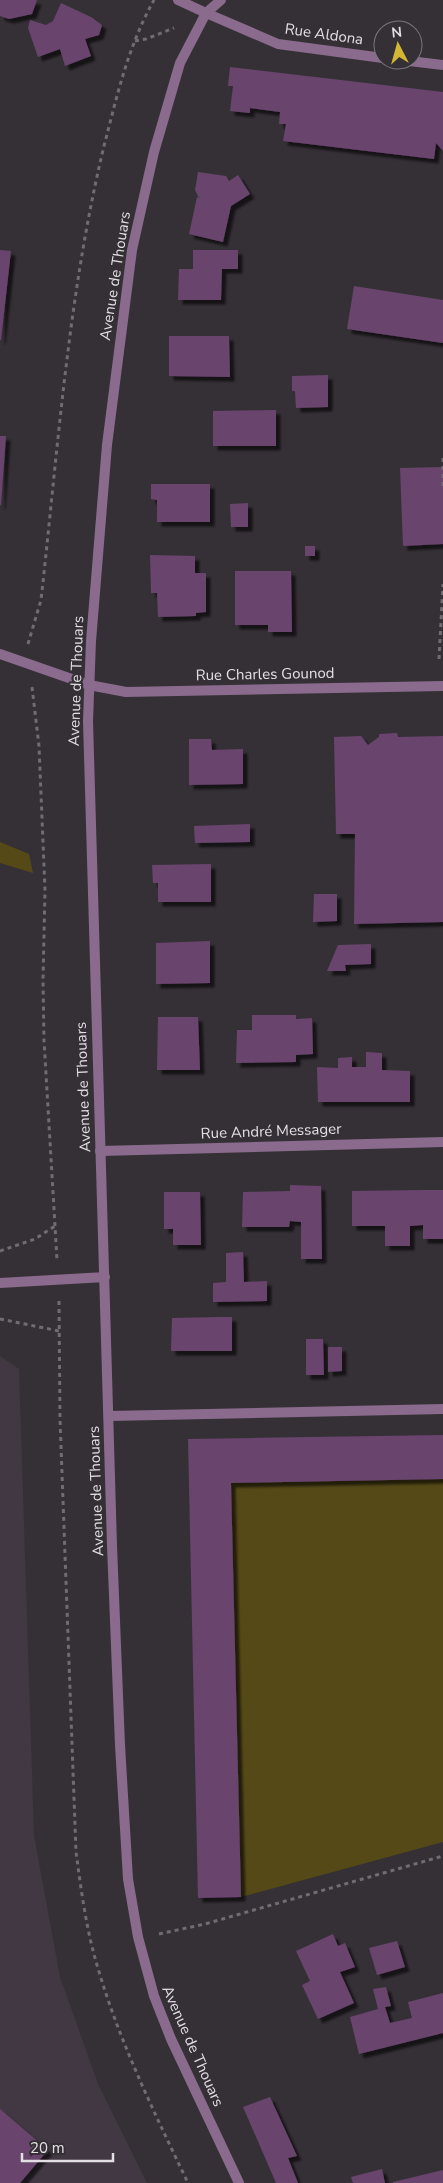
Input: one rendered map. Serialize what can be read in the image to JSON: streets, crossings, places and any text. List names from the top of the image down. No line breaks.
{"streets":{"street":["Rue Aldona","Avenue de Thouars","Rue Charles Gounod","Rue André Messager"]},"crossings":[["Rue Aldona","Avenue de Thouars"],["Avenue de Thouars","Rue Charles Gounod"],["Avenue de Thouars","Rue André Messager"]],"scale_bar":"20 m","north":"top"}
